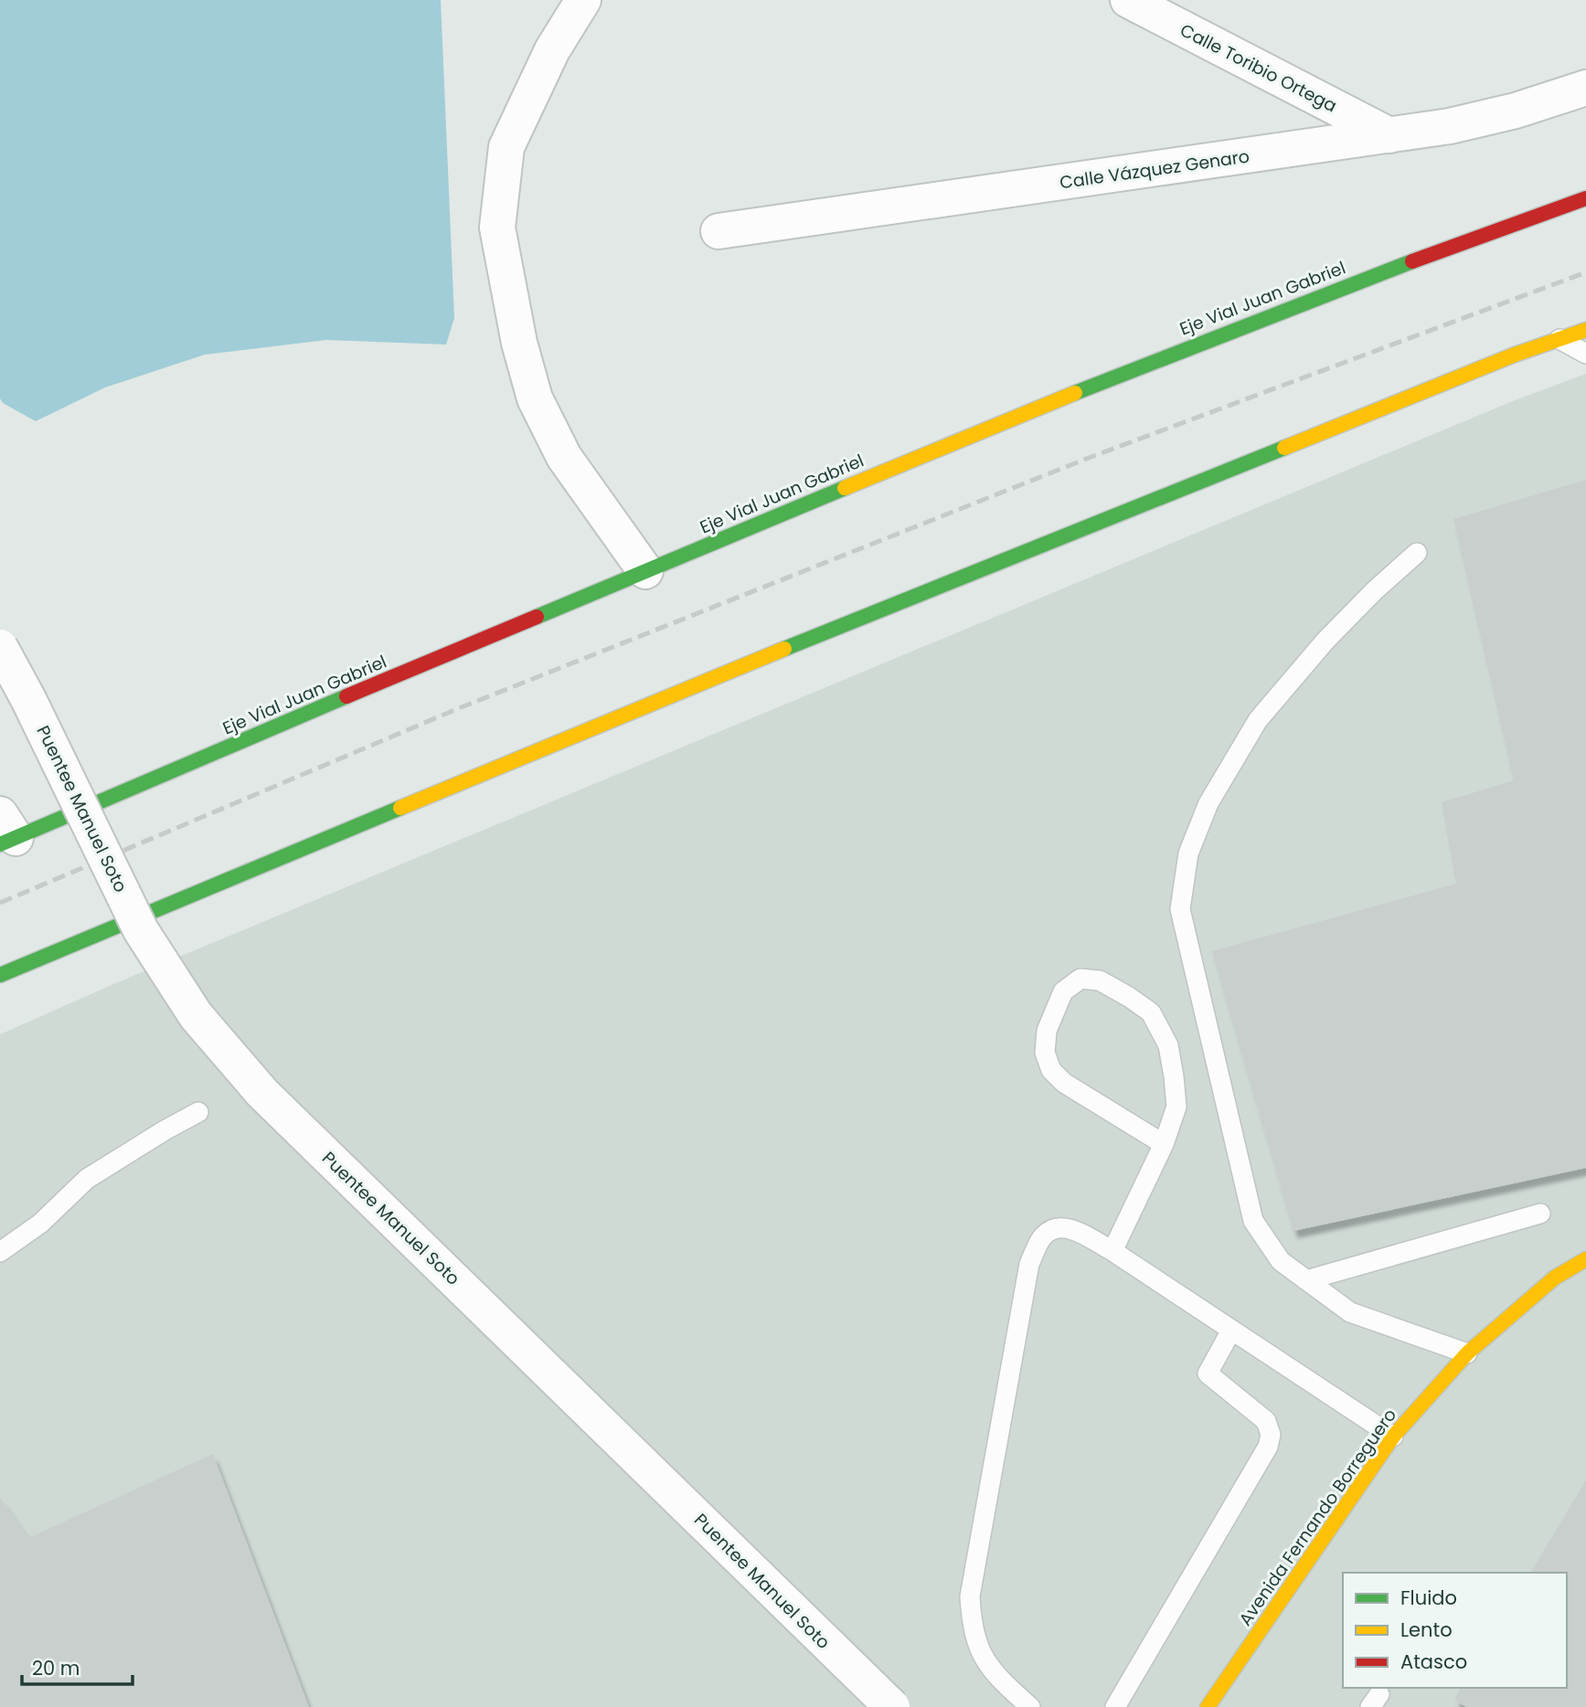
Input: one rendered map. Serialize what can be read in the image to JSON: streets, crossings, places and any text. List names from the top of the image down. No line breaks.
{"streets":{"main road":["Eje Vial Juan Gabriel","Avenida Fernando Borreguero"],"street":["Calle Toribio Ortega","Calle Vázquez Genaro","Puentee Manuel Soto"]},"crossings":[["Calle Toribio Ortega","Calle Vázquez Genaro"]],"legend":["Fluido","Lento","Atasco"],"scale_bar":"20 m"}
